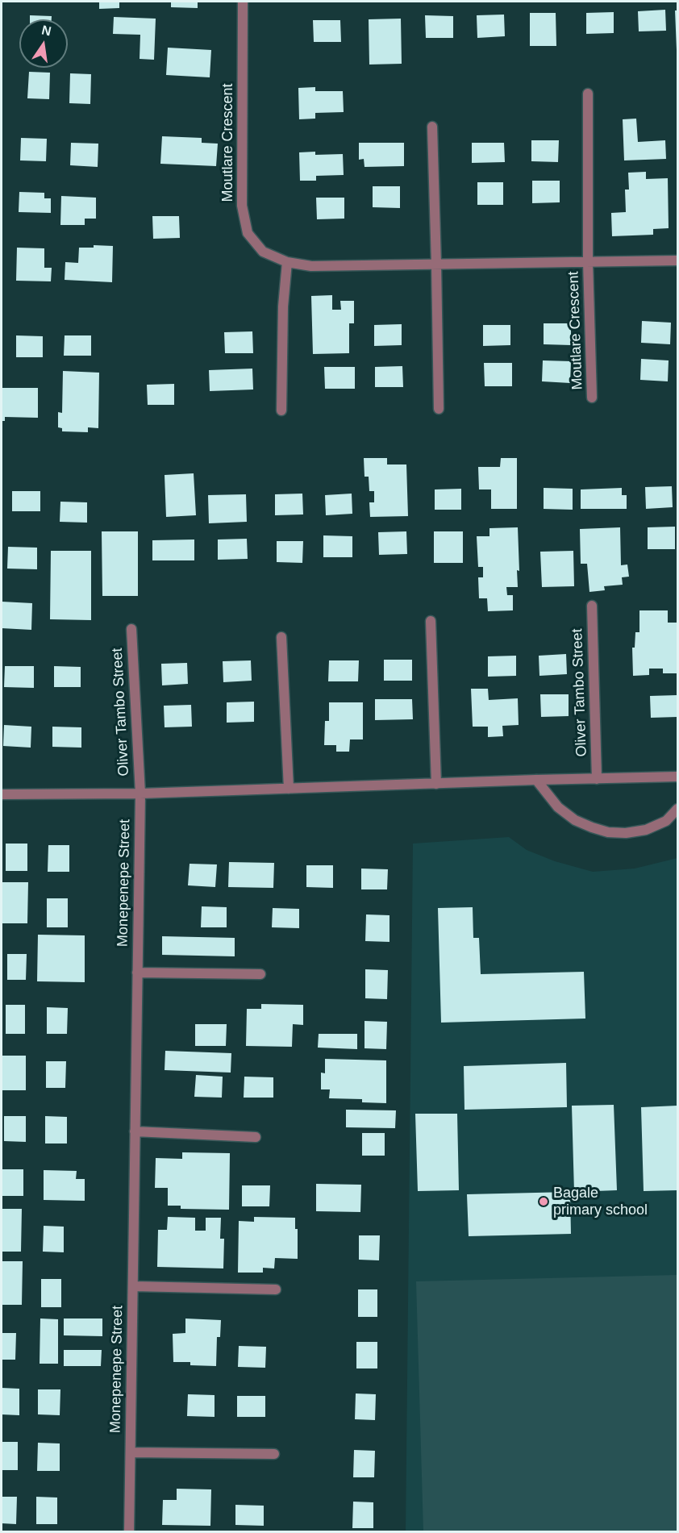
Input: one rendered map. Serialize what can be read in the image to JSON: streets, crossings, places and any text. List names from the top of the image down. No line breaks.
{"streets":{"street":["Moutlare Crescent","Oliver Tambo Street","Monepenepe Street"]},"crossings":[["Oliver Tambo Street","Monepenepe Street"]],"places":["Bagale primary school"],"north":"top"}
